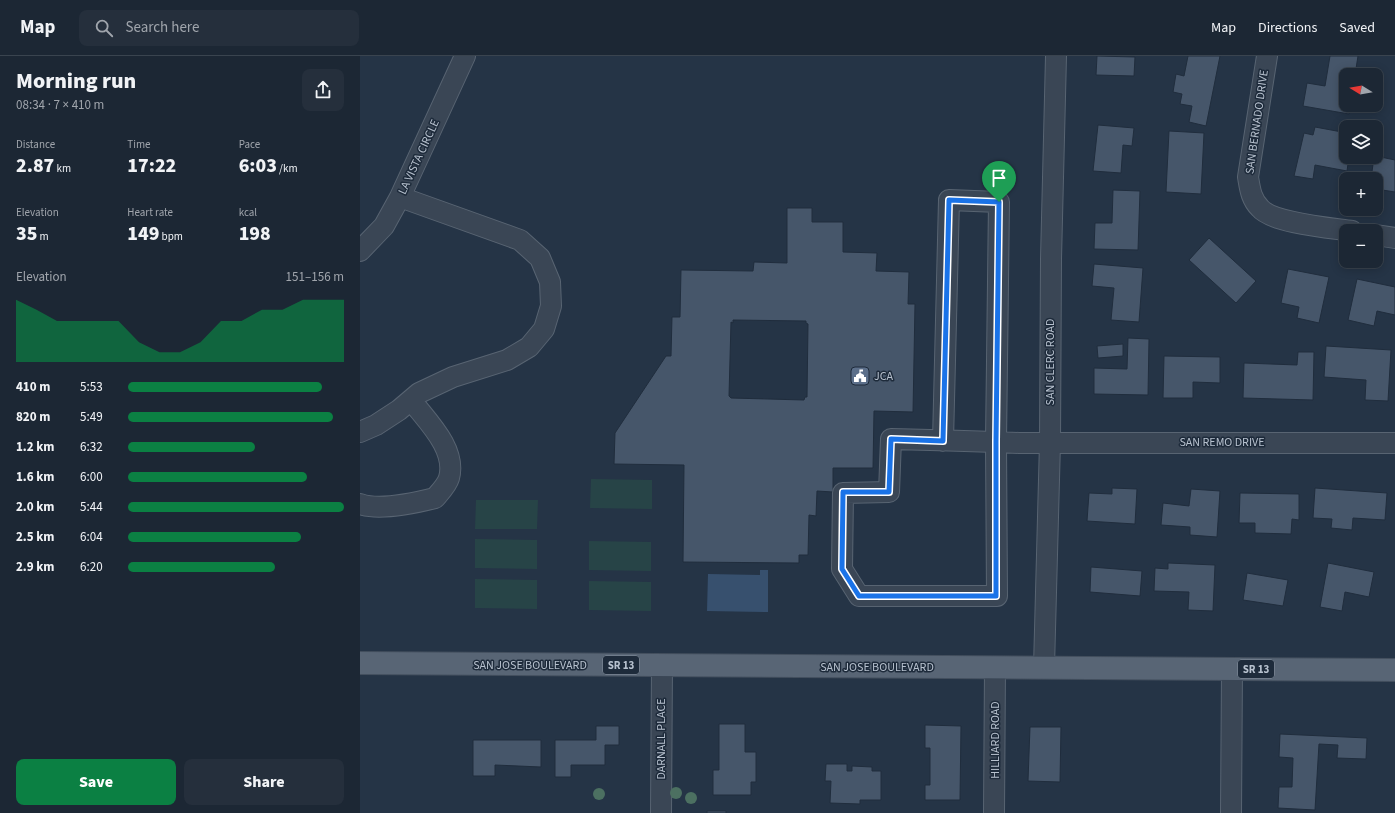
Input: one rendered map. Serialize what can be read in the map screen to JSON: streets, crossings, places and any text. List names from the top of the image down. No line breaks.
{"streets":{"main road":["SAN JOSE BOULEVARD","SR 13"],"street":["SAN BERNADO DRIVE","LA VISTA CIRCLE","SAN CLERC ROAD","SAN REMO DRIVE","DARNALL PLACE","HILLIARD ROAD"]},"crossings":[["SAN CLERC ROAD","SAN REMO DRIVE"],["SAN CLERC ROAD","SAN JOSE BOULEVARD"],["SAN JOSE BOULEVARD","DARNALL PLACE"],["SAN JOSE BOULEVARD","HILLIARD ROAD"]],"places":{"public building":["JCA"]},"north":"left","page":{"header":"Map","search":"Search here","nav":["Map","Directions","Saved"],"heading":["Morning run","08:34 · 7 × 410 m"],"map_buttons":["+","−"],"stats":[["Distance","2.87 km"],["Time","17:22"],["Pace","6:03 /km"],["Elevation","35 m"],["Heart rate","149 bpm"],["kcal","198"]],"chart":["Elevation","151–156 m"],"list":[{"name":"410 m","note":"5:53"},{"name":"820 m","note":"5:49"},{"name":"1.2 km","note":"6:32"},{"name":"1.6 km","note":"6:00"},{"name":"2.0 km","note":"5:44"},{"name":"2.5 km","note":"6:04"},{"name":"2.9 km","note":"6:20"}],"buttons":["Save","Share"]}}
